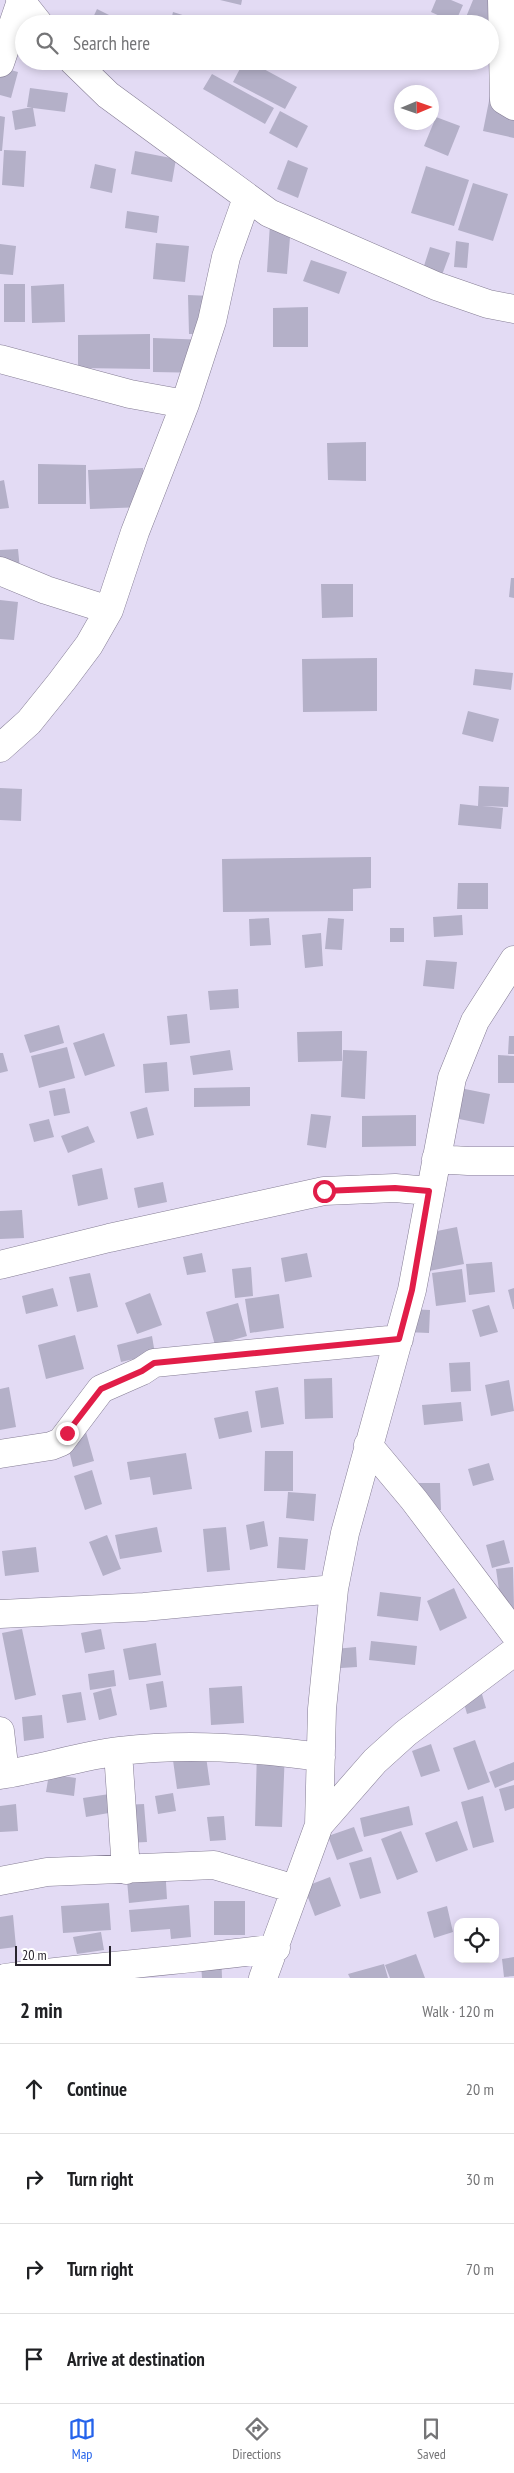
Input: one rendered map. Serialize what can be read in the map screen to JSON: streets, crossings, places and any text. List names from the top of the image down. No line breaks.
{"scale_bar":"20 m","north":"right","page":{"search":"Search here","scale":"20 m","heading":["2 min","Walk · 120 m"],"list":[["Continue","20 m"],["Turn right","30 m"],["Turn right","70 m"],"Arrive at destination"],"nav":["Map","Directions","Saved"]}}
